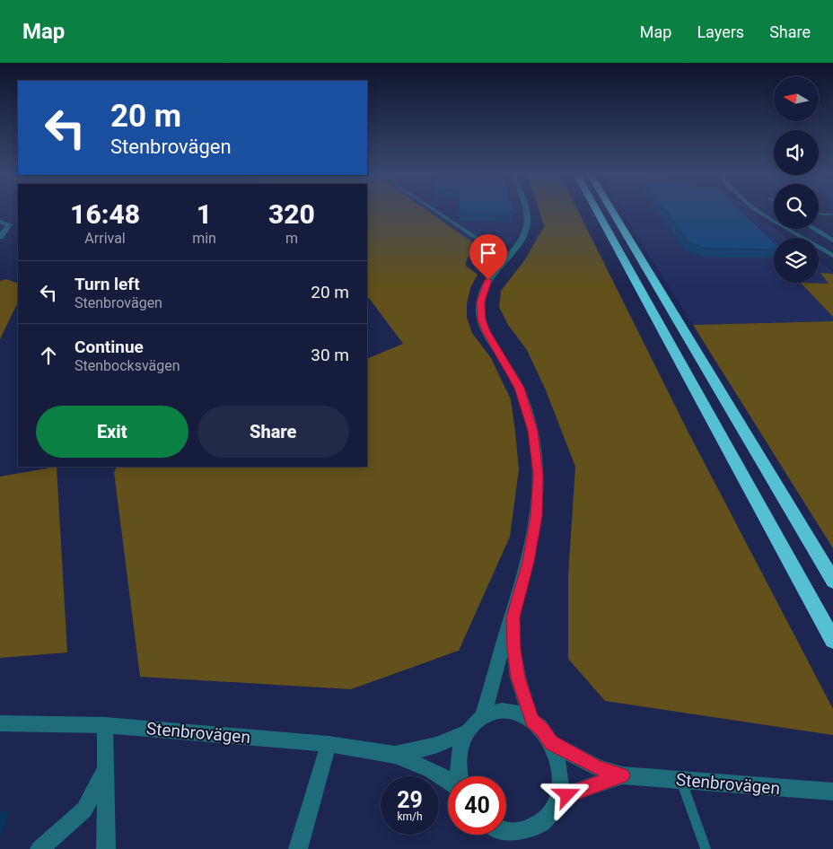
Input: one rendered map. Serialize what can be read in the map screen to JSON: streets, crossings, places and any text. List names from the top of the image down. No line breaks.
{"streets":{"street":["Stenbrovägen"]},"north":"left","page":{"header":"Map","nav":["Map","Layers","Share"],"turn":["20 m","Stenbrovägen"],"eta":["16:48","Arrival","1","min","320","m"],"list":[{"name":"Turn left","note":"Stenbrovägen","value":"20 m"},{"name":"Continue","note":"Stenbocksvägen","value":"30 m"}],"buttons":["Exit","Share"],"speed":"29 km/h","limit":"40"}}
